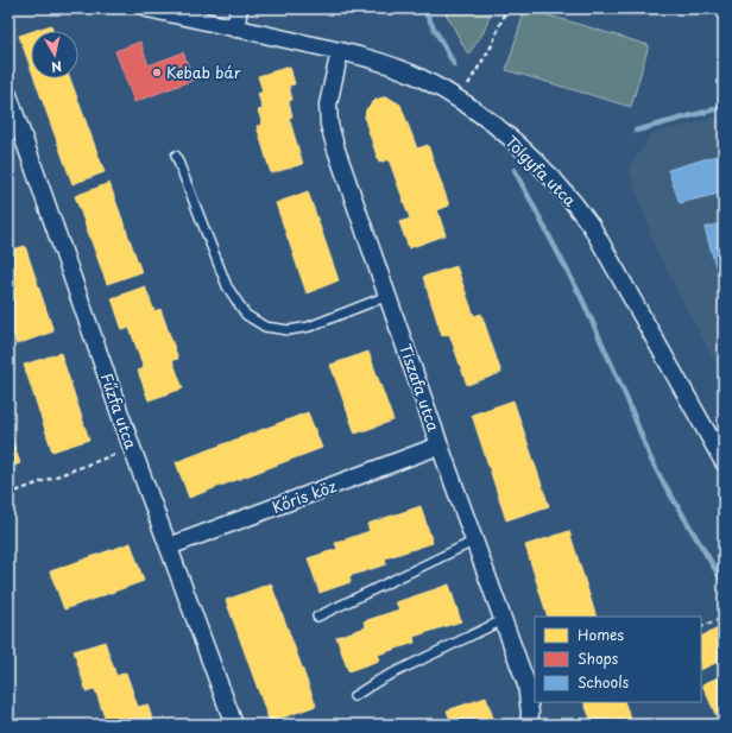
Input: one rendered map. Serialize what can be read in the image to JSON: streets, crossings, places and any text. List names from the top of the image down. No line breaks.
{"streets":{"street":["Tölgyfa utca","Tiszafa utca","Fűzfa utca","Kőris köz"]},"crossings":[["Tölgyfa utca","Tiszafa utca"],["Tiszafa utca","Kőris köz"],["Fűzfa utca","Kőris köz"]],"places":["Kebab bár"],"legend":["Homes","Shops","Schools"],"north":"bottom"}
